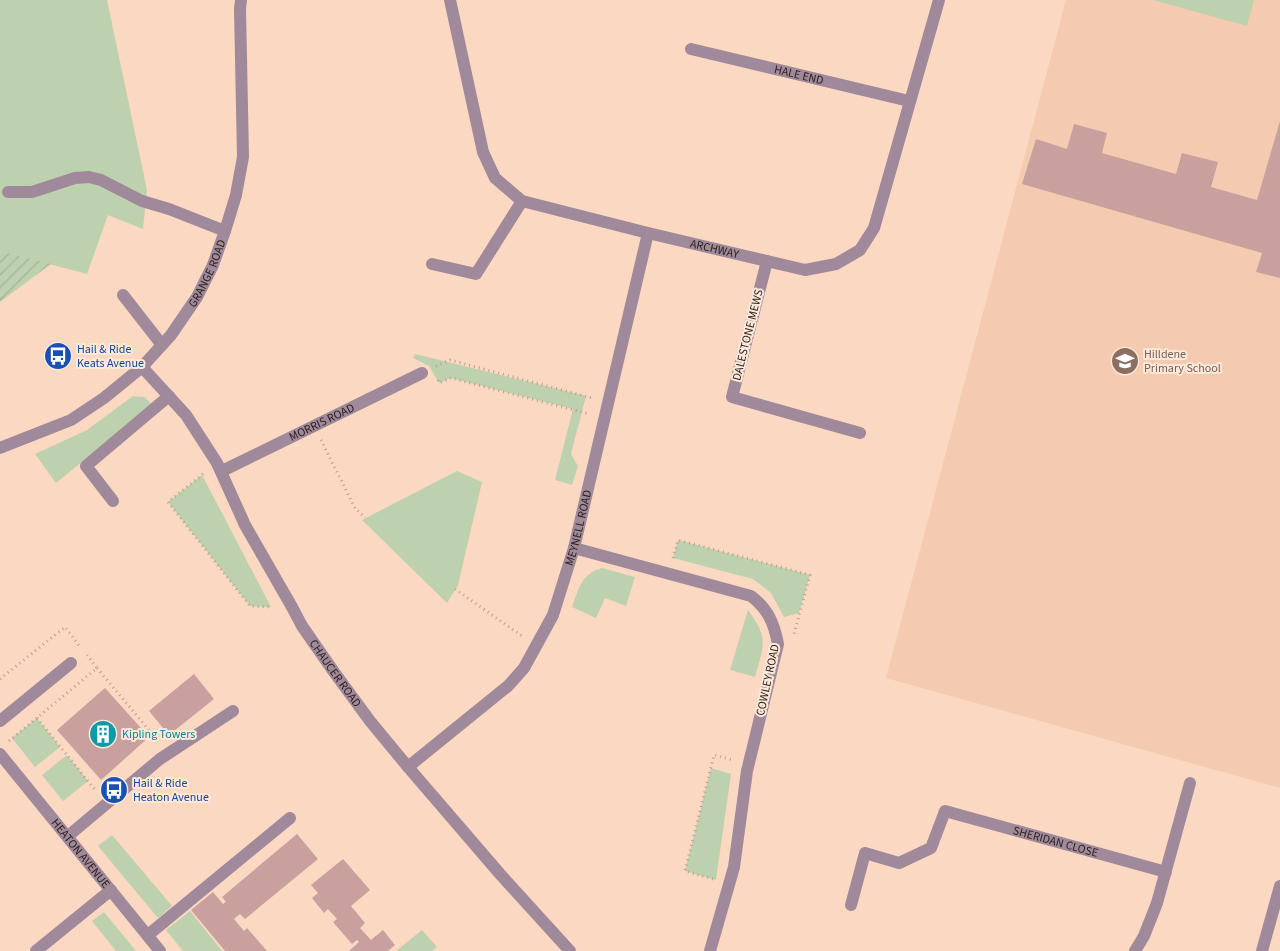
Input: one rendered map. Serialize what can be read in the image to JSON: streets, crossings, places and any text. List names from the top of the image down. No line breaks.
{"streets":{"street":["HALE END","ARCHWAY","GRANGE ROAD","DALESTONE MEWS","MORRIS ROAD","MEYNELL ROAD","CHAUCER ROAD","COWLEY ROAD","SHERIDAN CLOSE","HEATON AVENUE"]},"crossings":[["HALE END","ARCHWAY"],["ARCHWAY","DALESTONE MEWS"],["ARCHWAY","MEYNELL ROAD"],["GRANGE ROAD","CHAUCER ROAD"],["MORRIS ROAD","CHAUCER ROAD"],["MEYNELL ROAD","CHAUCER ROAD"],["MEYNELL ROAD","COWLEY ROAD"]],"places":{"bus stop":["Hail & Ride Keats Avenue","Hail & Ride Heaton Avenue"],"school or university":["Hilldene Primary School"],"building":["Kipling Towers"]}}
